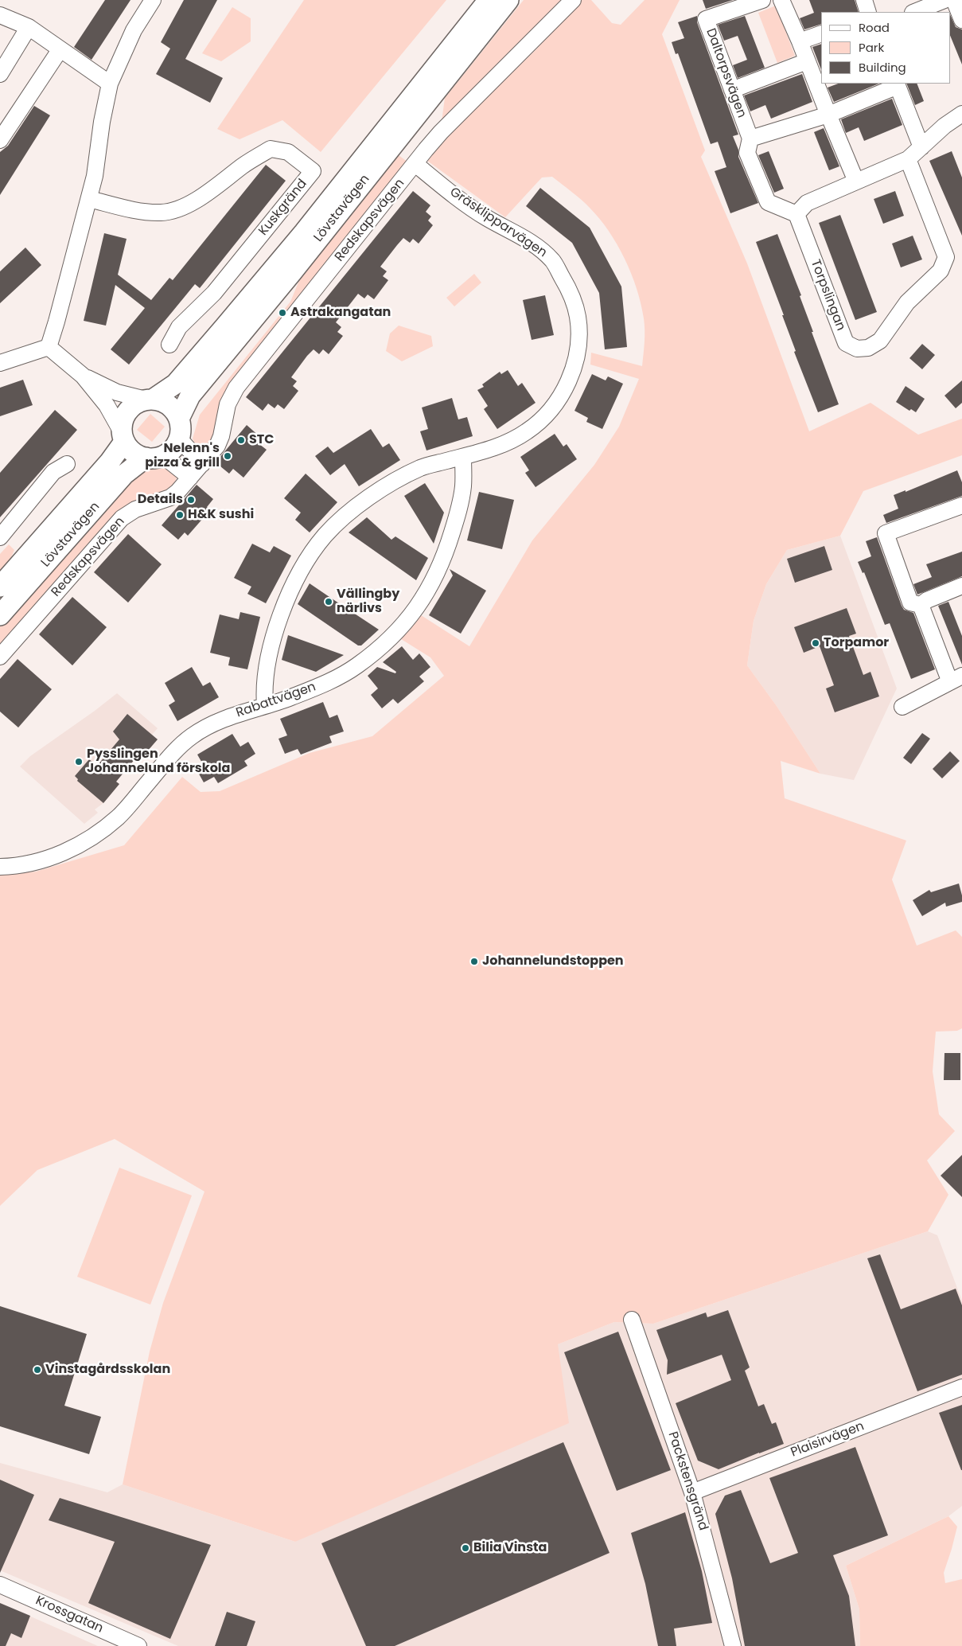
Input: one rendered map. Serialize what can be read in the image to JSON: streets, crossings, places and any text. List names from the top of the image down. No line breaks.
{"streets":{"street":["Daltorpsvägen","Kuskgränd","Lövstavägen","Redskapsvägen","Gräsklipparvägen","Torpslingan","Rabattvägen","Plaisirvägen","Packstensgränd","Krossgatan"]},"crossings":[["Daltorpsvägen","Torpslingan"],["Redskapsvägen","Gräsklipparvägen"],["Gräsklipparvägen","Rabattvägen"],["Plaisirvägen","Packstensgränd"]],"places":["Astrakangatan","STC","Nelenn's pizza & grill","Details","H&K sushi","Vällingby närlivs","Torpamor","Pysslingen Johannelund förskola","Johannelundstoppen","Vinstagårdsskolan","Bilia Vinsta"],"legend":["Road","Park","Building"]}
